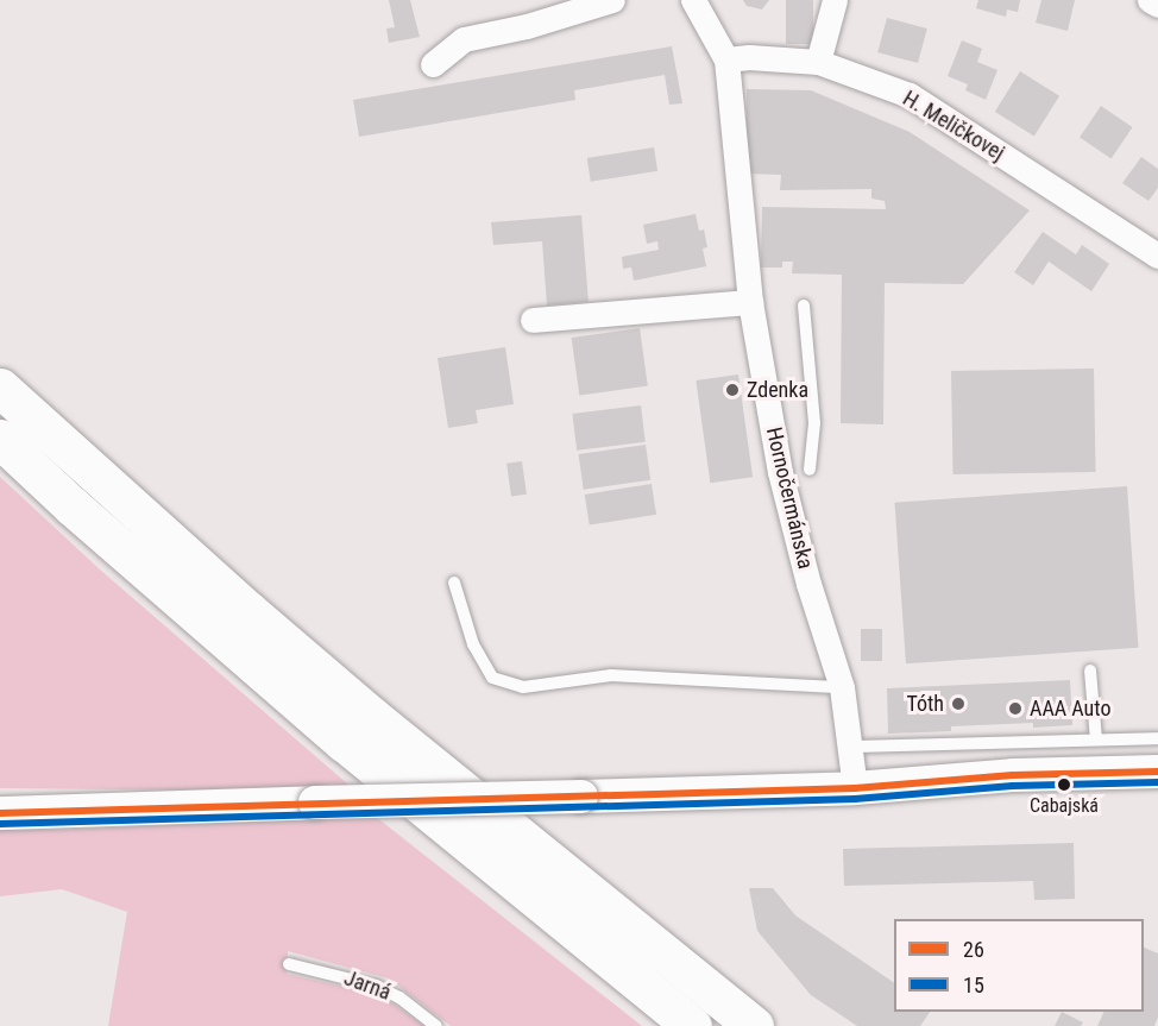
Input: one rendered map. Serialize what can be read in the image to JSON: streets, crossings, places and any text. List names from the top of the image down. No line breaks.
{"streets":{"street":["H. Meličkovej","Hornočermánska"],"lane":["Jarná"]},"crossings":[["H. Meličkovej","Hornočermánska"]],"places":["Zdenka","Tóth","AAA Auto","Cabajská"],"lines":["transit line 26","transit line 15"],"legend":["26","15"]}
